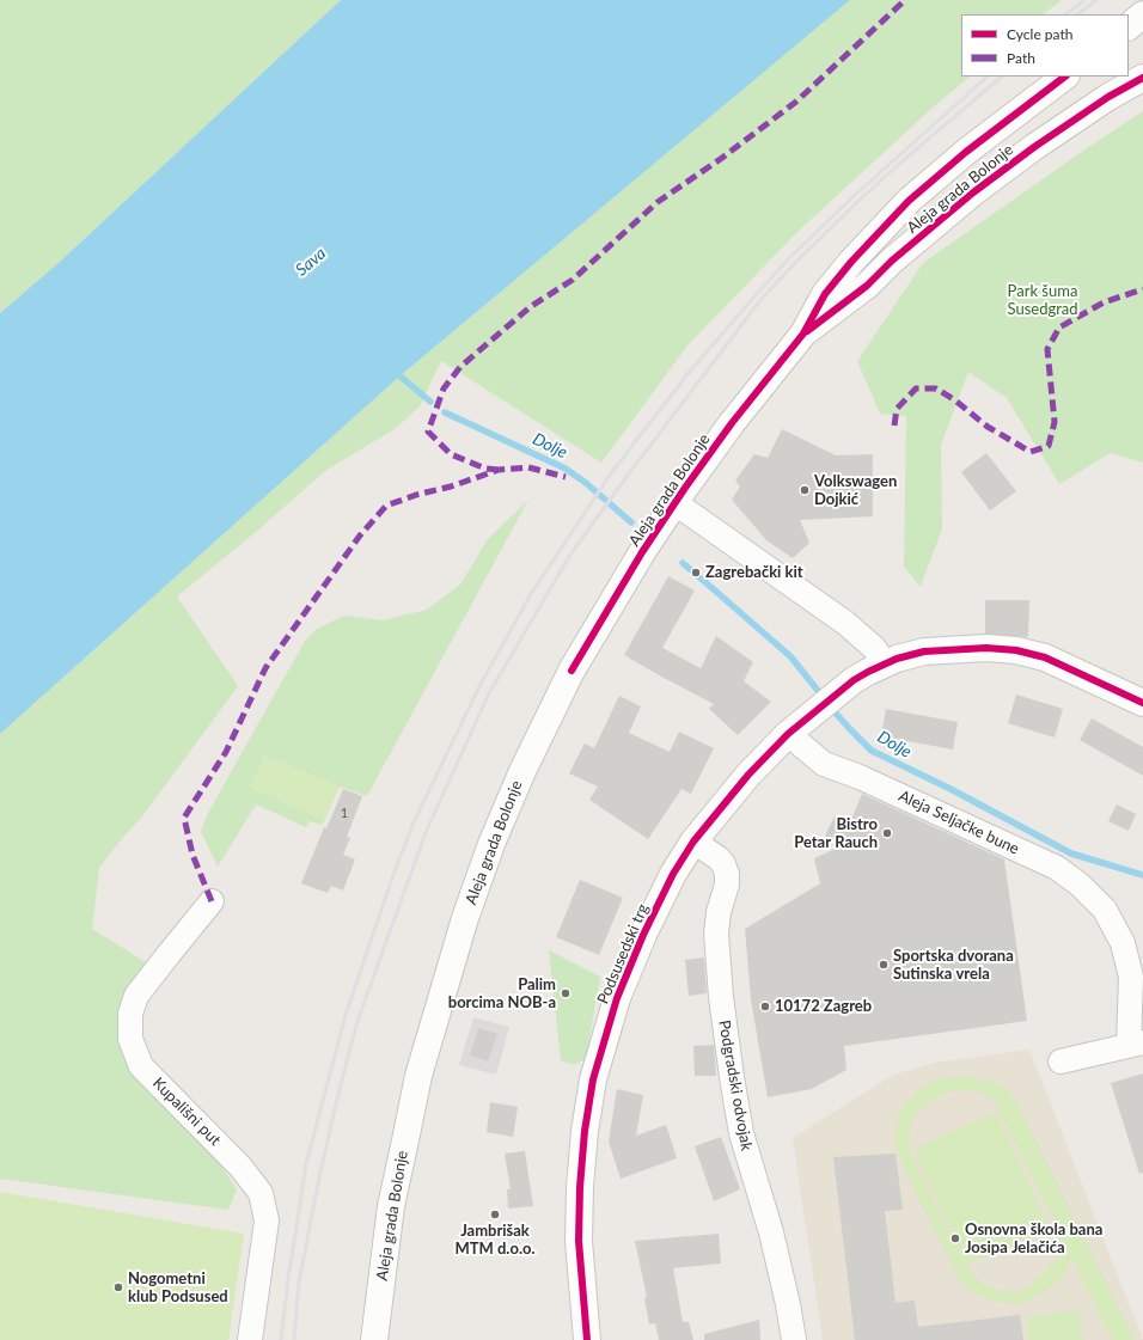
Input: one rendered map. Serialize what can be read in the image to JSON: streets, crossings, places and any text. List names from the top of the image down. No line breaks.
{"streets":{"main road":["Aleja grada Bolonje","Podsusedski trg"],"street":["Aleja Seljačke bune","Podgradski odvojak","Kupališni put"]},"crossings":[["Aleja Seljačke bune","Podsusedski trg"],["Podsusedski trg","Podgradski odvojak"]],"water":["Sava","Dolje"],"parks":["Park šuma Susedgrad"],"places":["Volkswagen Dojkić","Zagrebački kit","Bistro Petar Rauch","Sportska dvorana Sutinska vrela","Palim borcima NOB-a","10172 Zagreb","Jambrišak MTM d.o.o.","Osnovna škola bana Josipa Jelačića","Nogometni klub Podsused"],"house_numbers":["1"],"legend":["Cycle path","Path"]}
